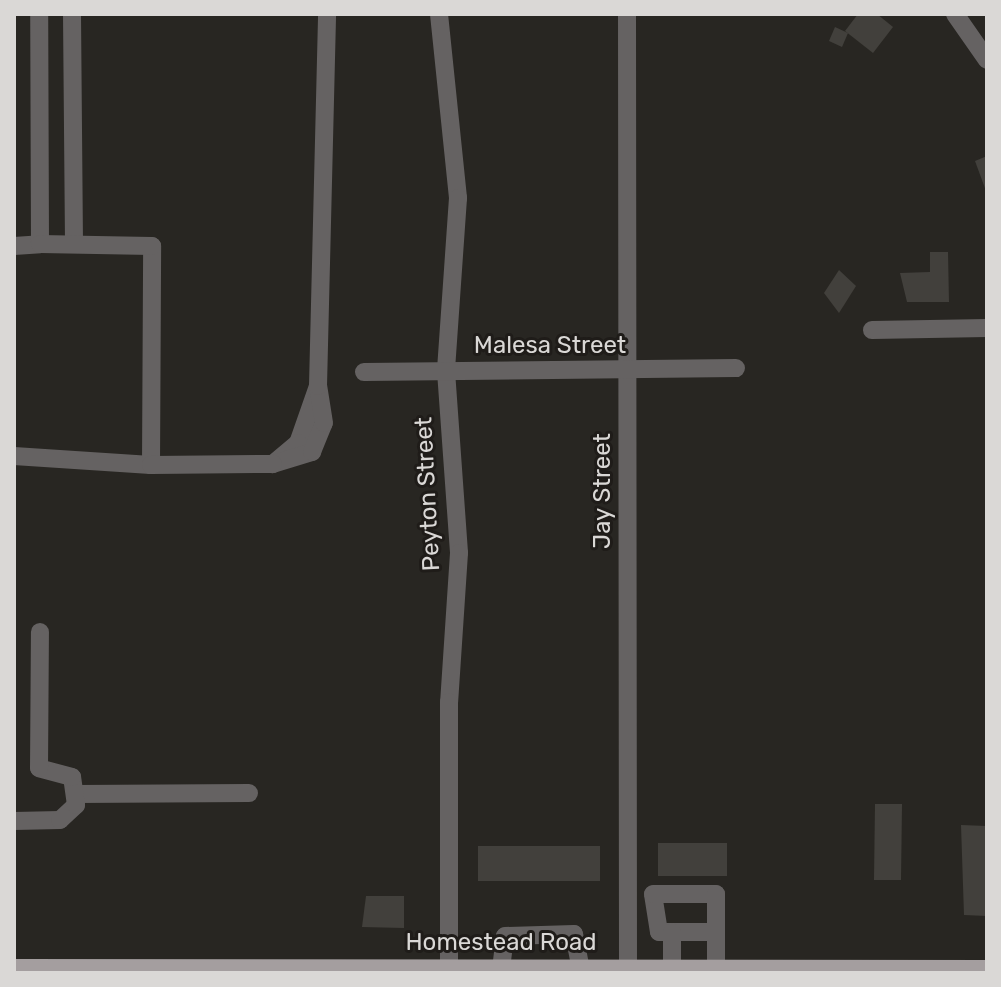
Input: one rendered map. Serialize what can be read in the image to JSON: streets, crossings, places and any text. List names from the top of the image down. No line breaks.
{"streets":{"main road":["Homestead Road"],"street":["Malesa Street","Jay Street","Peyton Street"]},"crossings":[["Malesa Street","Jay Street"],["Malesa Street","Peyton Street"],["Jay Street","Homestead Road"],["Peyton Street","Homestead Road"]]}
